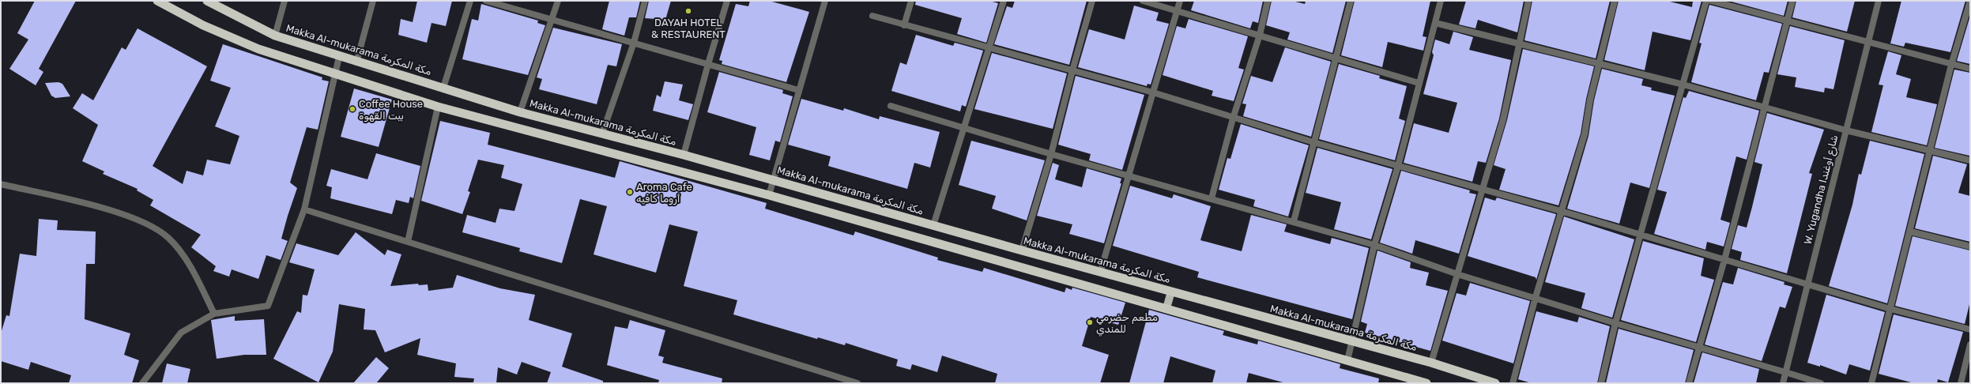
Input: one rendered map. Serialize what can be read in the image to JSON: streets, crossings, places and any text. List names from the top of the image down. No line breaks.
{"streets":{"highway":["Makka Al-mukarama مكة المكرمة"],"street":["W. Yugandha شارع أوغندا"]},"places":["DAYAH HOTEL & RESTAURENT","Coffee House بيت القهوة","Aroma Cafe أروما كافيه","مطعم حضرمي للمندي"]}
